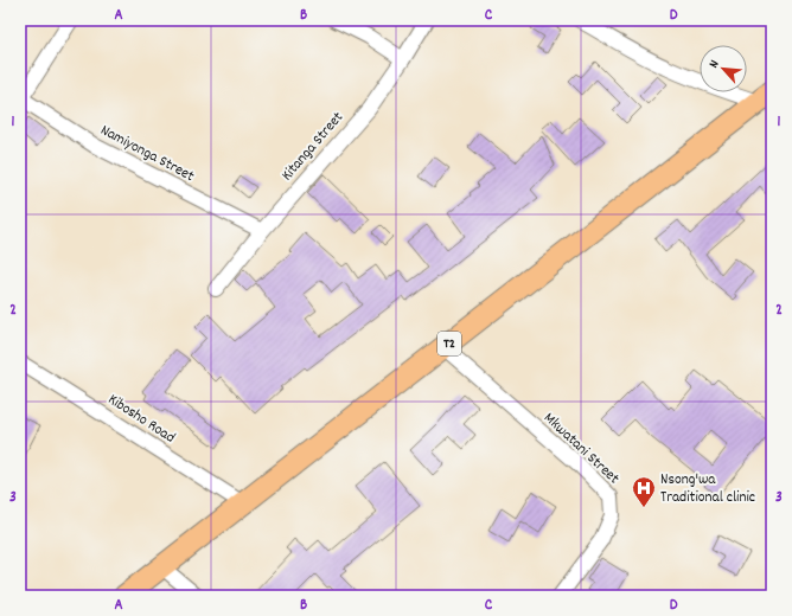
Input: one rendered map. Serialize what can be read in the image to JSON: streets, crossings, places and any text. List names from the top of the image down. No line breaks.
{"streets":{"highway":["T2"],"street":["Kitanga Street","Namiyonga Street","Kibosho Road","Mkwatani Street"]},"crossings":[["Kitanga Street","Namiyonga Street"],["T2","Kibosho Road"],["T2","Mkwatani Street"]],"places":{"hospital":["Nsong'wa Traditional clinic"]},"north":"top left","grid":{"columns":["A","B","C","D"],"rows":["1","2","3"]}}
